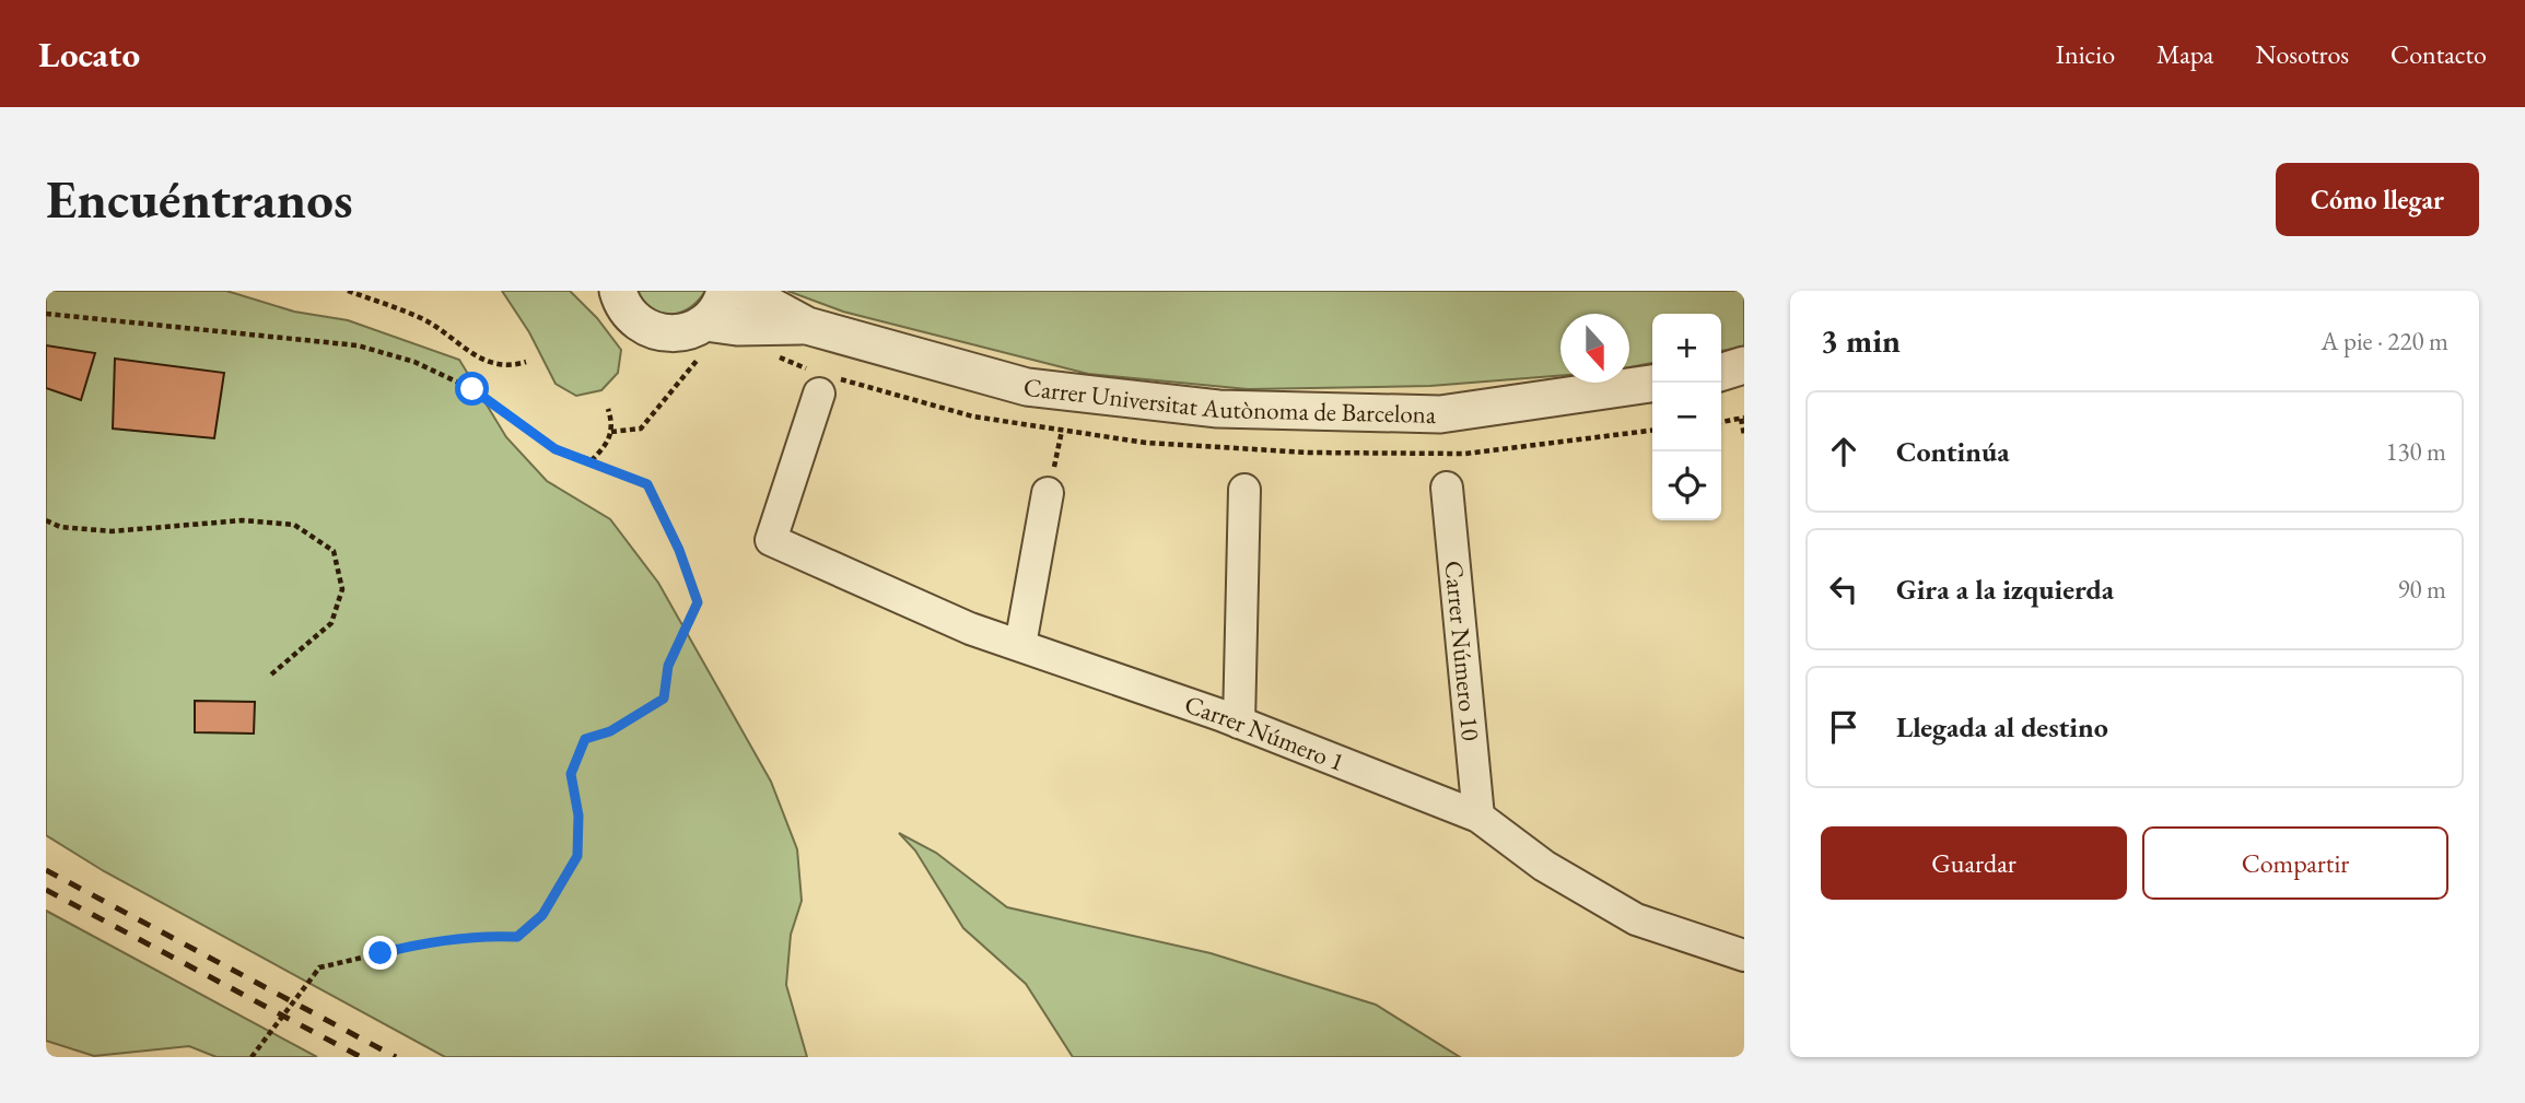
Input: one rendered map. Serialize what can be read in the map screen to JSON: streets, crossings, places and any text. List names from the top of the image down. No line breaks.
{"streets":{"street":["Carrer Universitat Autònoma de Barcelona","Carrer Número 10","Carrer Número 1"]},"crossings":[["Carrer Número 10","Carrer Número 1"]],"north":"bottom","page":{"header":"Locato","nav":["Inicio","Mapa","Nosotros","Contacto"],"buttons":["Cómo llegar",["Guardar","Compartir"]],"title":"Encuéntranos","heading":["3 min","A pie · 220 m"],"map_buttons":["+","−"],"list":[["Continúa","130 m"],["Gira a la izquierda","90 m"],"Llegada al destino"]}}
